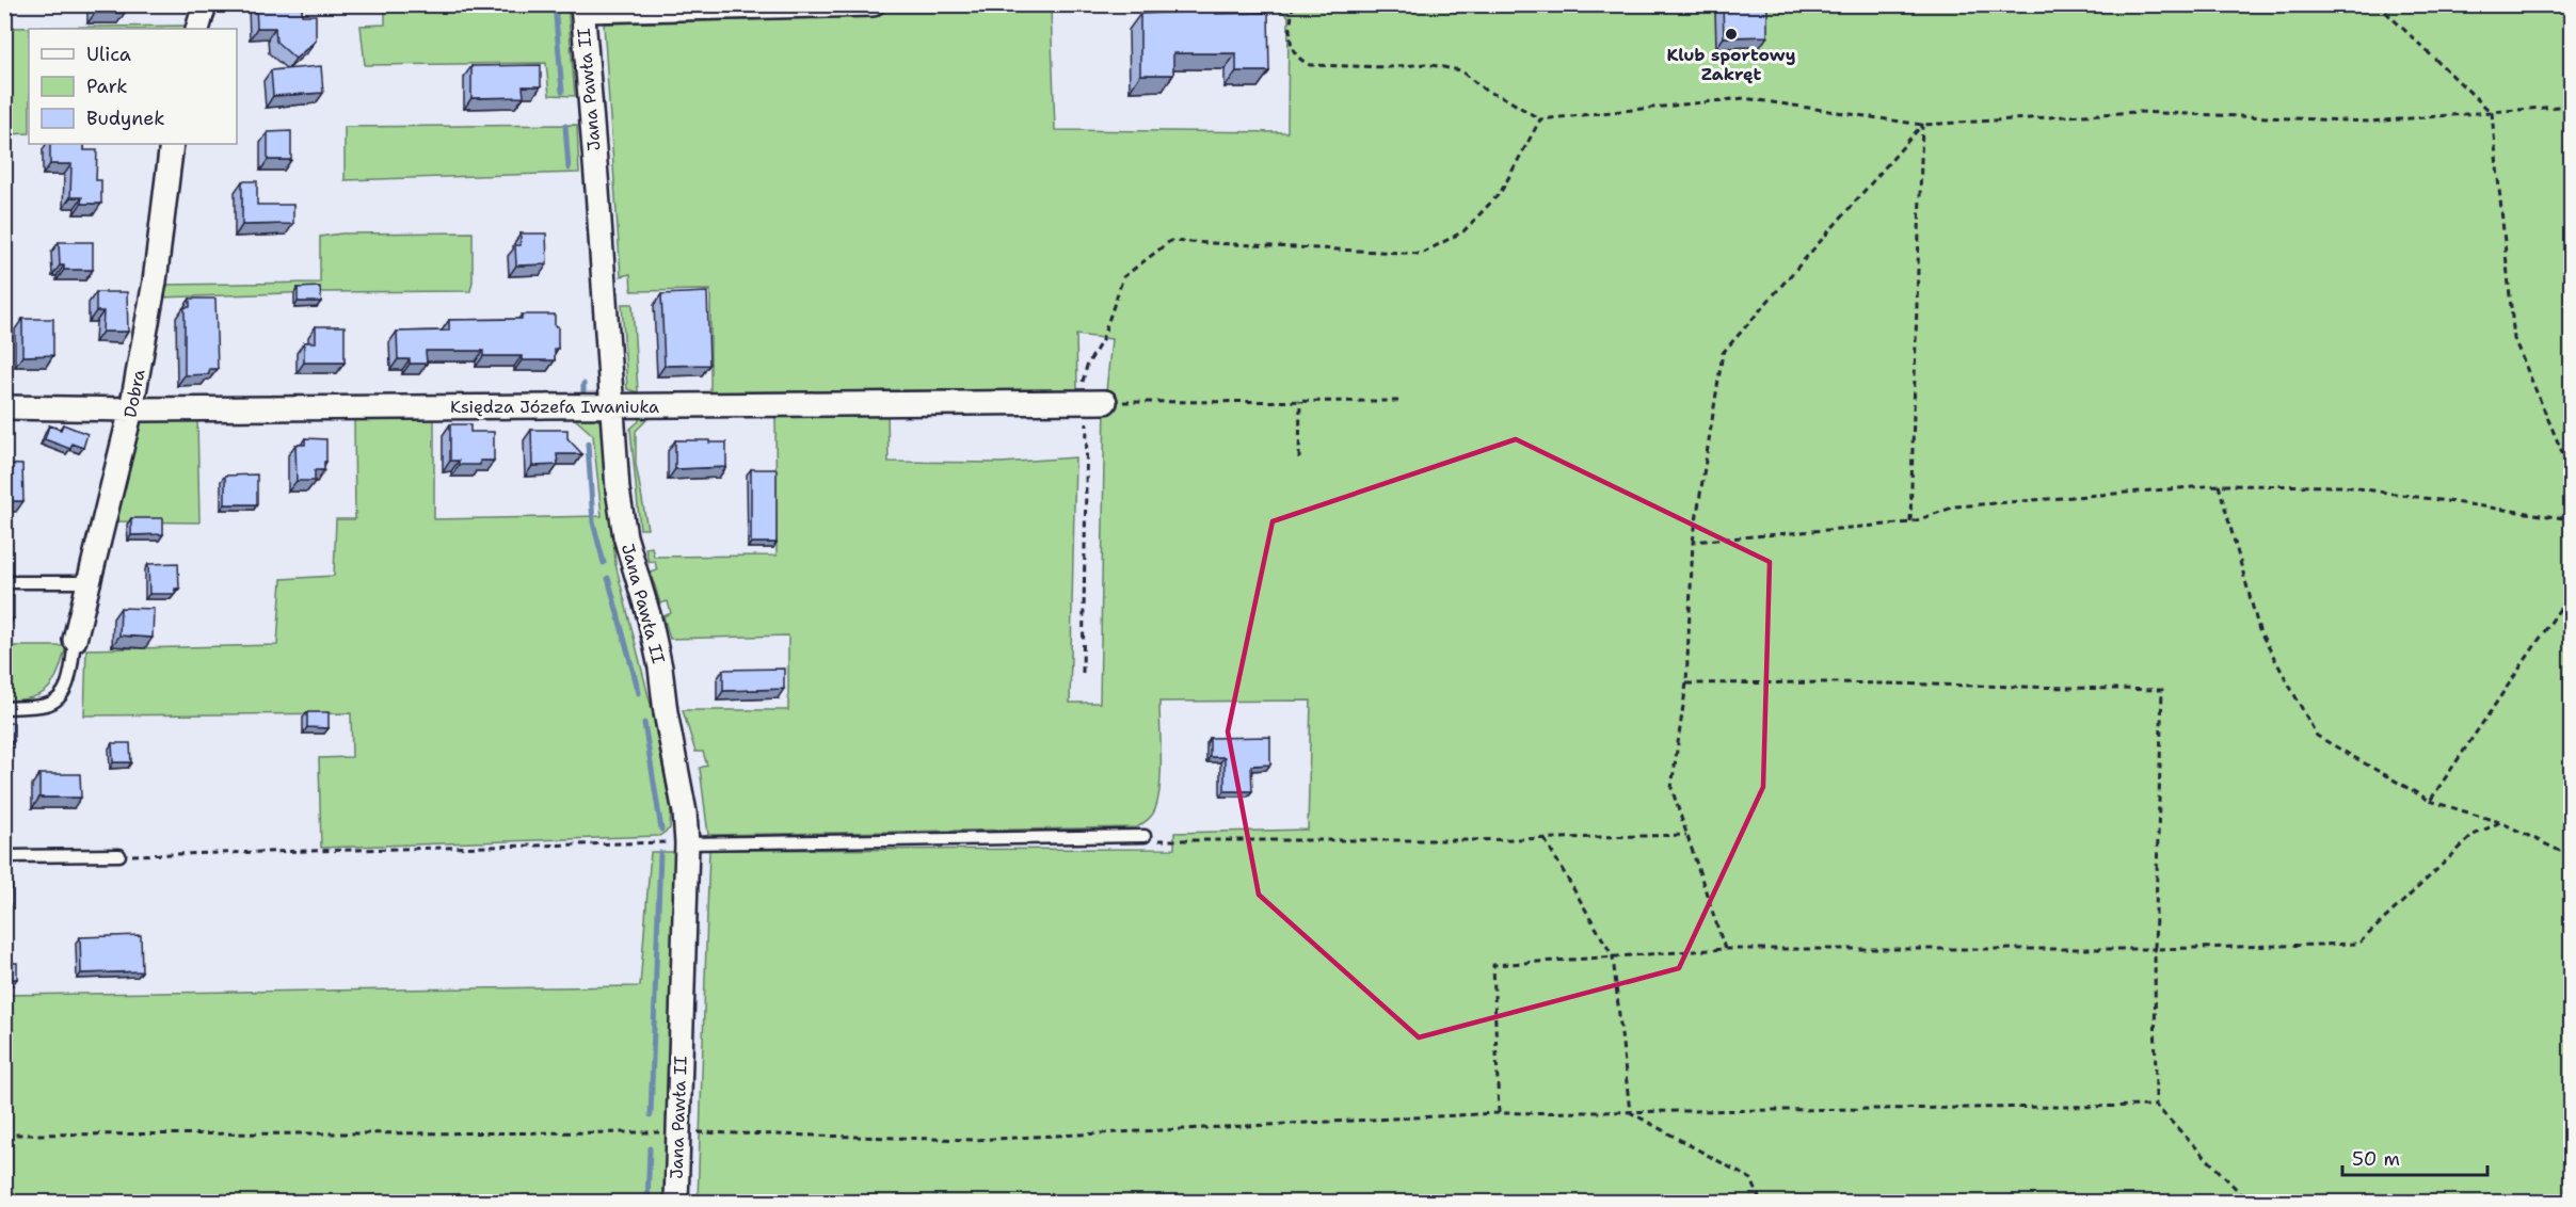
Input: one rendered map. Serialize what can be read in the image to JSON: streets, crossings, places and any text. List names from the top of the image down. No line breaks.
{"streets":{"street":["Jana Pawła II","Dobra","Księdza Józefa Iwaniuka"]},"crossings":[["Jana Pawła II","Księdza Józefa Iwaniuka"],["Dobra","Księdza Józefa Iwaniuka"]],"places":["Klub sportowy Zakręt"],"legend":["Ulica","Park","Budynek"],"scale_bar":"50 m"}
